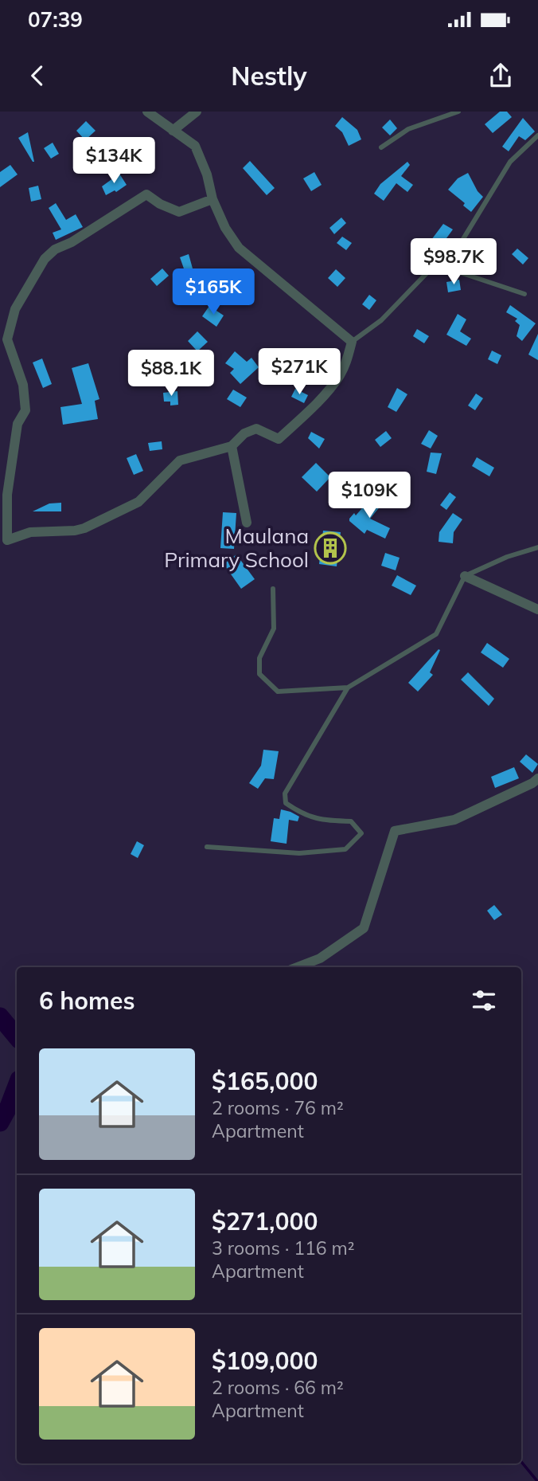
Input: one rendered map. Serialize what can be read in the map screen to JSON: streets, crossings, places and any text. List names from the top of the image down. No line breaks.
{"places":{"building":["Maulana Primary School"]},"page":{"status":"07:39","header":"Nestly","price":["$134K","$98.7K","$165K","$271K","$88.1K","$109K"],"heading":"6 homes","list":[{"name":"$165,000","note":"2 rooms · 76 m² · Apartment"},{"name":"$271,000","note":"3 rooms · 116 m² · Apartment"},{"name":"$109,000","note":"2 rooms · 66 m² · Apartment"}]}}
